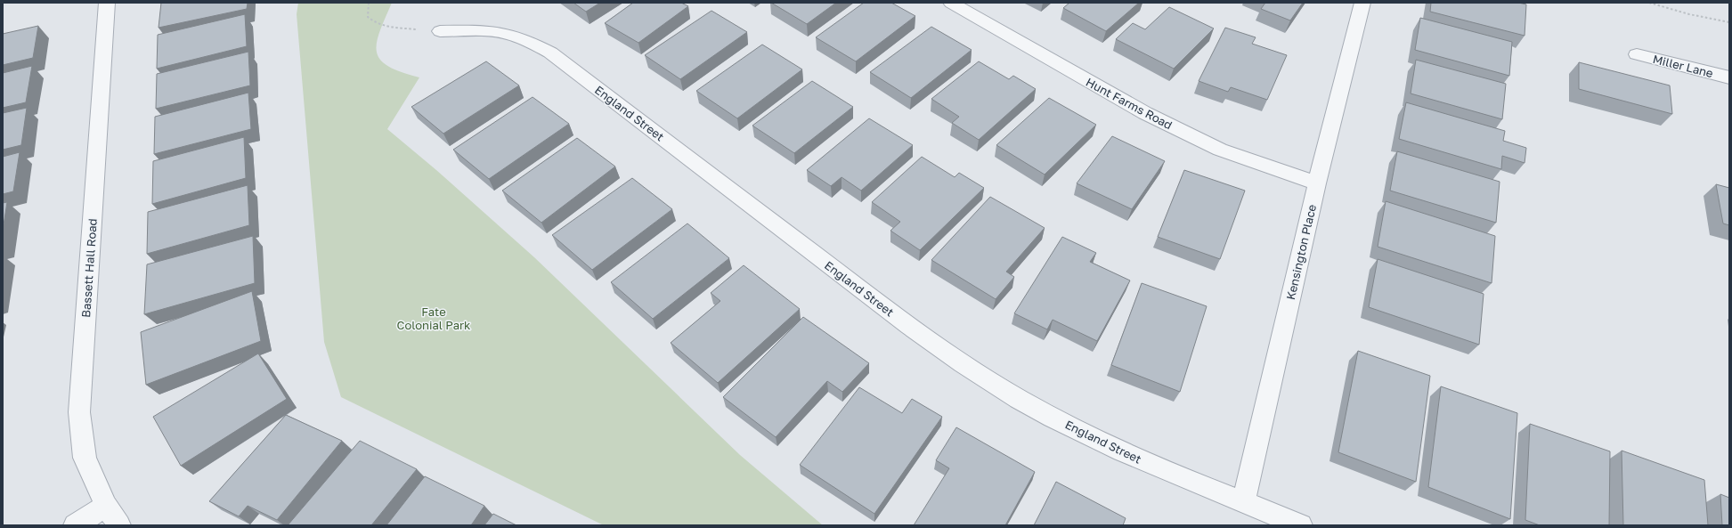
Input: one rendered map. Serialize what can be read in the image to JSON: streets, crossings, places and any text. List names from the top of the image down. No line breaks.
{"streets":{"street":["Miller Lane","Hunt Farms Road","England Street","Kensington Place","Bassett Hall Road"]},"crossings":[["Hunt Farms Road","Kensington Place"],["England Street","Kensington Place"]],"parks":["Fate Colonial Park"]}
